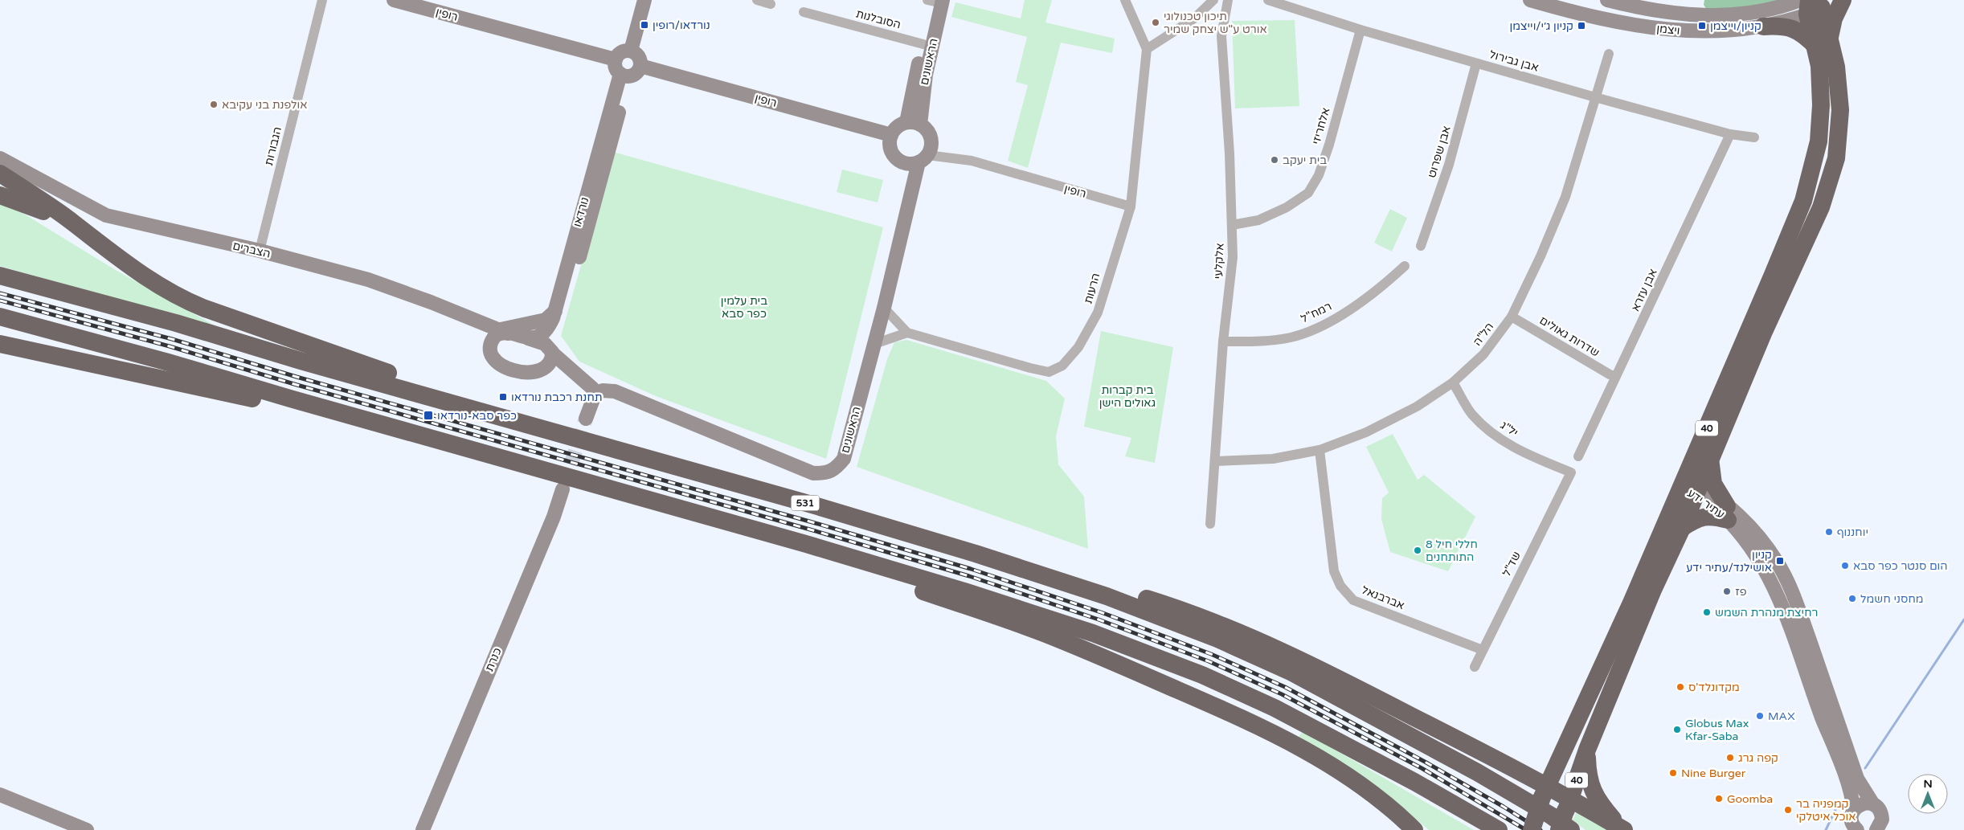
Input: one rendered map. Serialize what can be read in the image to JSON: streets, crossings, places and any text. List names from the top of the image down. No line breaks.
{"streets":{"highway":["40","531"],"street":["רופין","הסובלנות","ויצמן","אבן גבירול","הראשונים","אלחריזי","הגבורות","אבן שפרוט","נורדאו","הצברים","אלקלעי","הרעות","אבן עזרא","רמח\"ל","הל\"ה","שדרות גאולים","יל\"ג","עתיר ידע","שד\"ל","אברבנאל","כנרת"]},"crossings":[["רופין","הראשונים"],["רופין","נורדאו"],["רופין","הרעות"],["הסובלנות","הראשונים"],["ויצמן","40"],["אבן גבירול","אלחריזי"],["אבן גבירול","אבן שפרוט"],["אבן גבירול","אבן עזרא"],["אבן גבירול","הל\"ה"],["אלחריזי","אלקלעי"],["הגבורות","הצברים"],["נורדאו","הצברים"],["אלקלעי","רמח\"ל"],["אלקלעי","הל\"ה"],["אבן עזרא","שדרות גאולים"],["הל\"ה","שדרות גאולים"],["הל\"ה","יל\"ג"],["הל\"ה","אברבנאל"],["40","עתיר ידע"],["יל\"ג","שד\"ל"],["שד\"ל","אברבנאל"]],"parks":["בית עלמין כפר סבא","בית קברות גאולים הישן"],"places":{"other":["תיכון טכנולוגי אורט ע\"ש יצחק שמיר","אולפנת בני עקיבא","בית יעקב","יוחננוף","8 חללי חיל התותחנים","הום סנטר כפר סבא","פז","מחסני חשמל","רחיצת מנהרת השמש","מקדונלד'ס","MAX","Globus Max Kfar-Saba","קפה גרג","Nine Burger","Goomba","קמפניה בר אוכל איטלקי"],"transit":["נורדאו/רופין","קניון ג׳י/וייצמן","קניון/וייצמן","תחנת רכבת נורדאו","כפר סבא-נורדאו","קניון אושילנד/עתיר ידע"]},"north":"top"}
